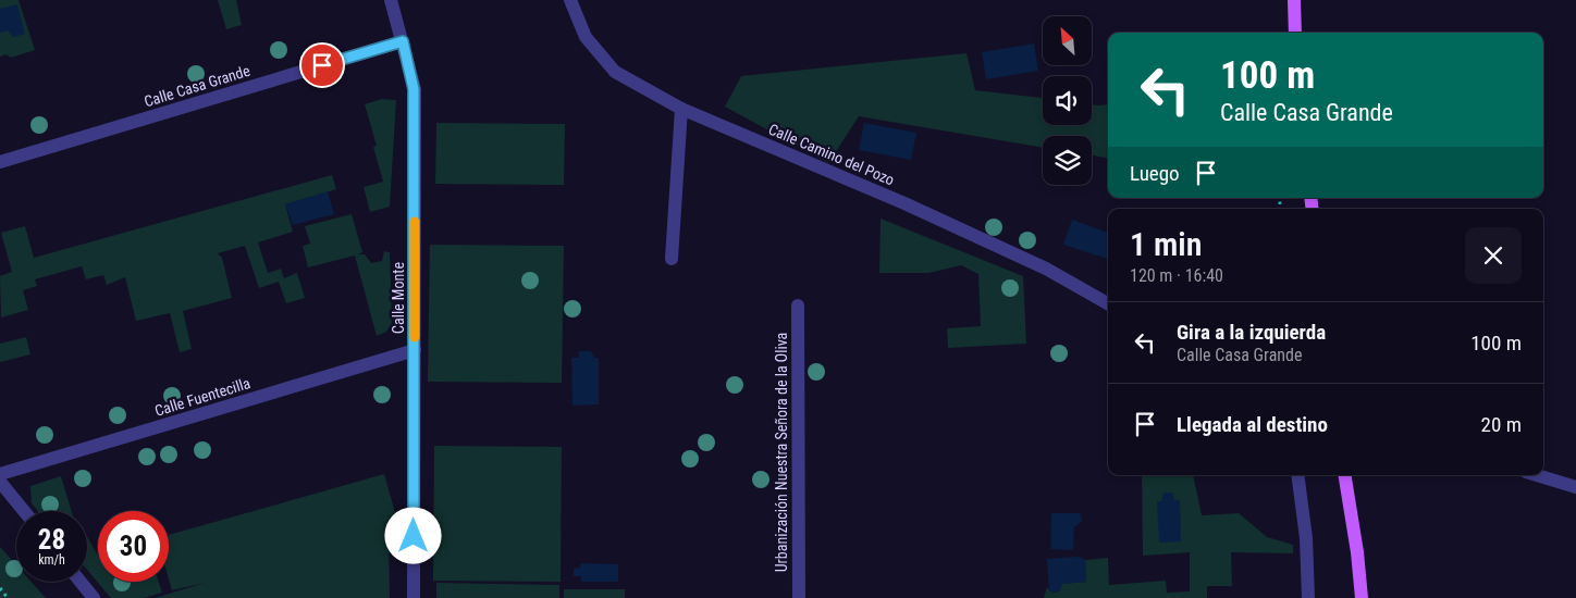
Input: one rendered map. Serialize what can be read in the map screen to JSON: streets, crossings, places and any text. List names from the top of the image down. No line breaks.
{"streets":{"street":["Calle Casa Grande","Calle Camino del Pozo","Calle Monte","Calle Fuentecilla","Urbanización Nuestra Señora de la Oliva"]},"crossings":[["Calle Casa Grande","Calle Monte"],["Calle Monte","Calle Fuentecilla"]],"north":"top left","page":{"turn":["100 m","Calle Casa Grande"],"then":"Luego","heading":["1 min","120 m · 16:40"],"list":[{"name":"Gira a la izquierda","note":"Calle Casa Grande","value":"100 m"},{"name":"Llegada al destino","value":"20 m"}],"speed":"28 km/h","limit":"30"}}
